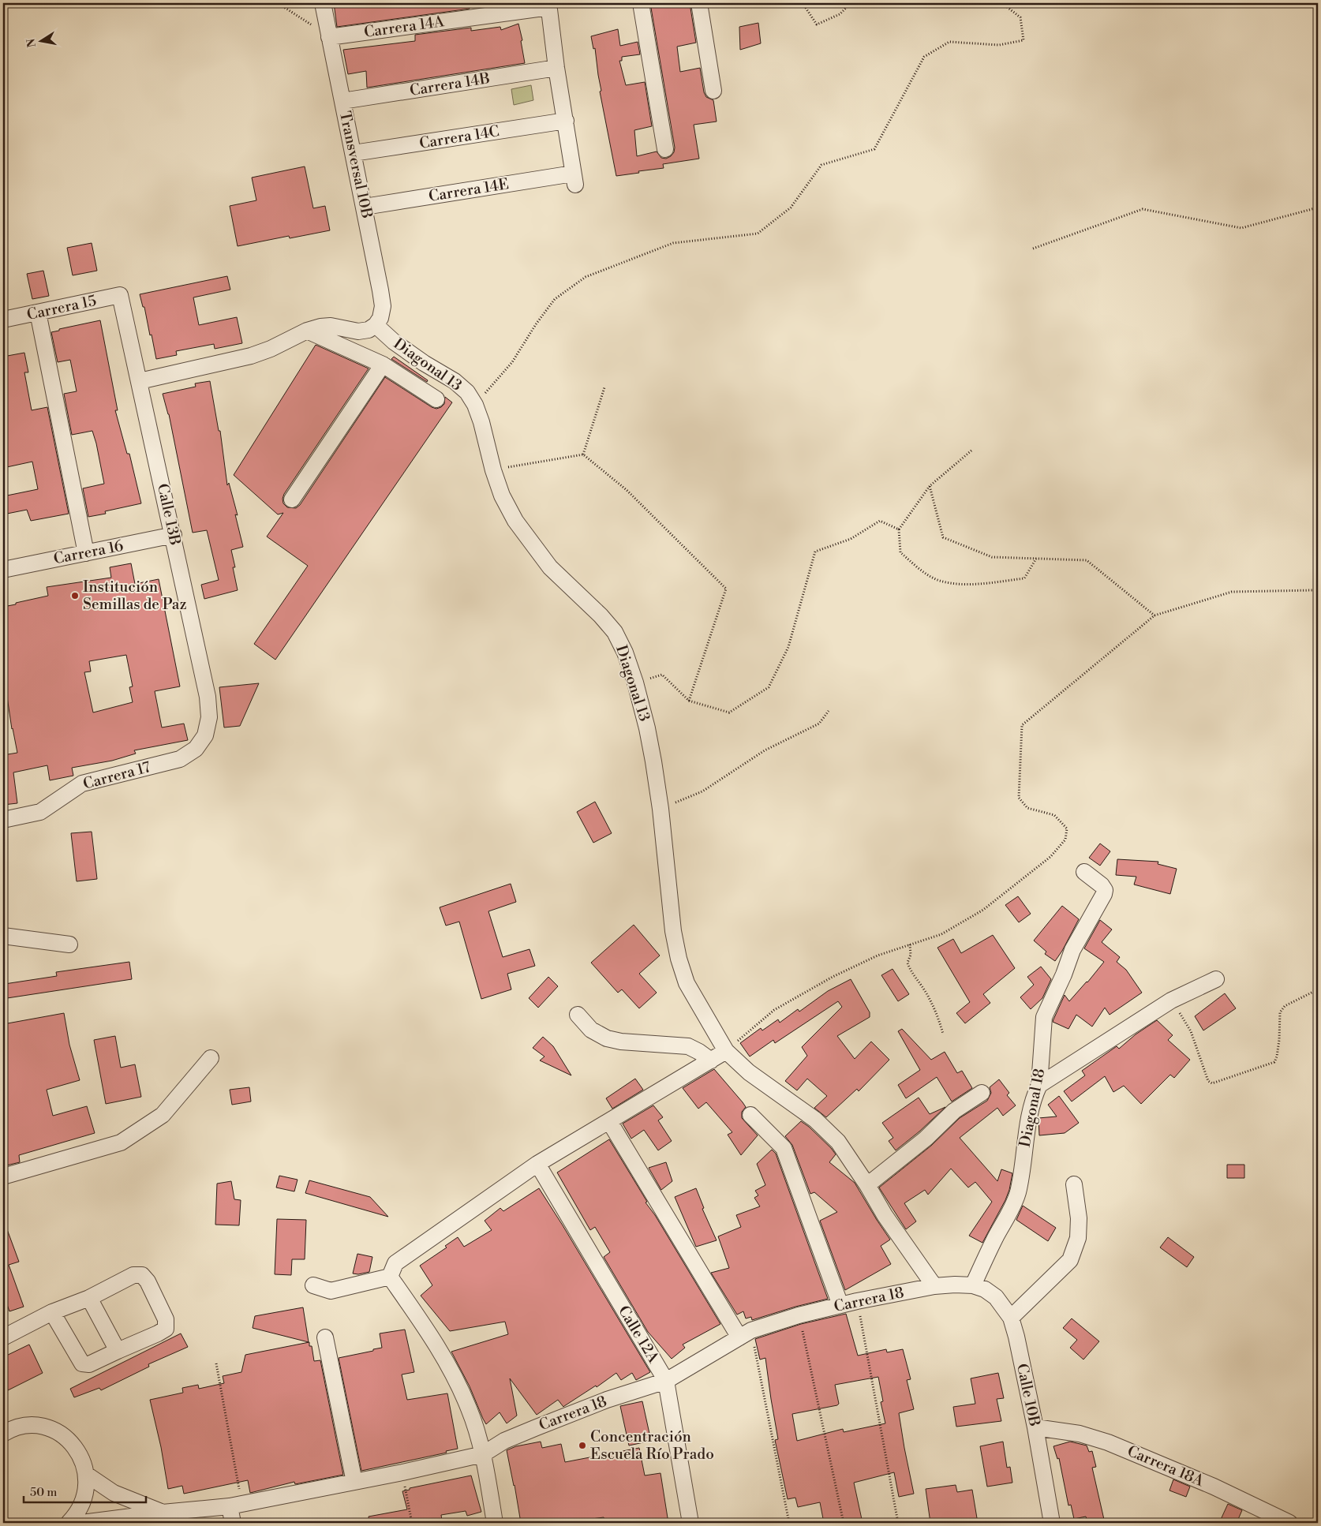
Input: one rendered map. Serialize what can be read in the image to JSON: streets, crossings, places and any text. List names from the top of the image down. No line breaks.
{"streets":{"street":["Carrera 14A","Carrera 14B","Carrera 14C","Transversal 10B","Carrera 14E","Carrera 15","Diagonal 13","Calle 13B","Carrera 16","Carrera 17","Diagonal 18","Carrera 18","Calle 12A","Calle 10B","Carrera 18A"]},"crossings":[["Carrera 14A","Transversal 10B"],["Carrera 14B","Transversal 10B"],["Carrera 14C","Transversal 10B"],["Carrera 14C","Carrera 14E"],["Transversal 10B","Carrera 14E"],["Transversal 10B","Diagonal 13"],["Carrera 15","Calle 13B"],["Diagonal 13","Carrera 18"],["Calle 13B","Carrera 16"],["Calle 13B","Carrera 17"],["Diagonal 18","Carrera 18"],["Diagonal 18","Calle 10B"],["Carrera 18","Calle 12A"],["Carrera 18","Calle 10B"],["Calle 10B","Carrera 18A"]],"places":["Institución Semillas de Paz","Concentración Escuela Río Prado"],"scale_bar":"50 m","north":"left"}
